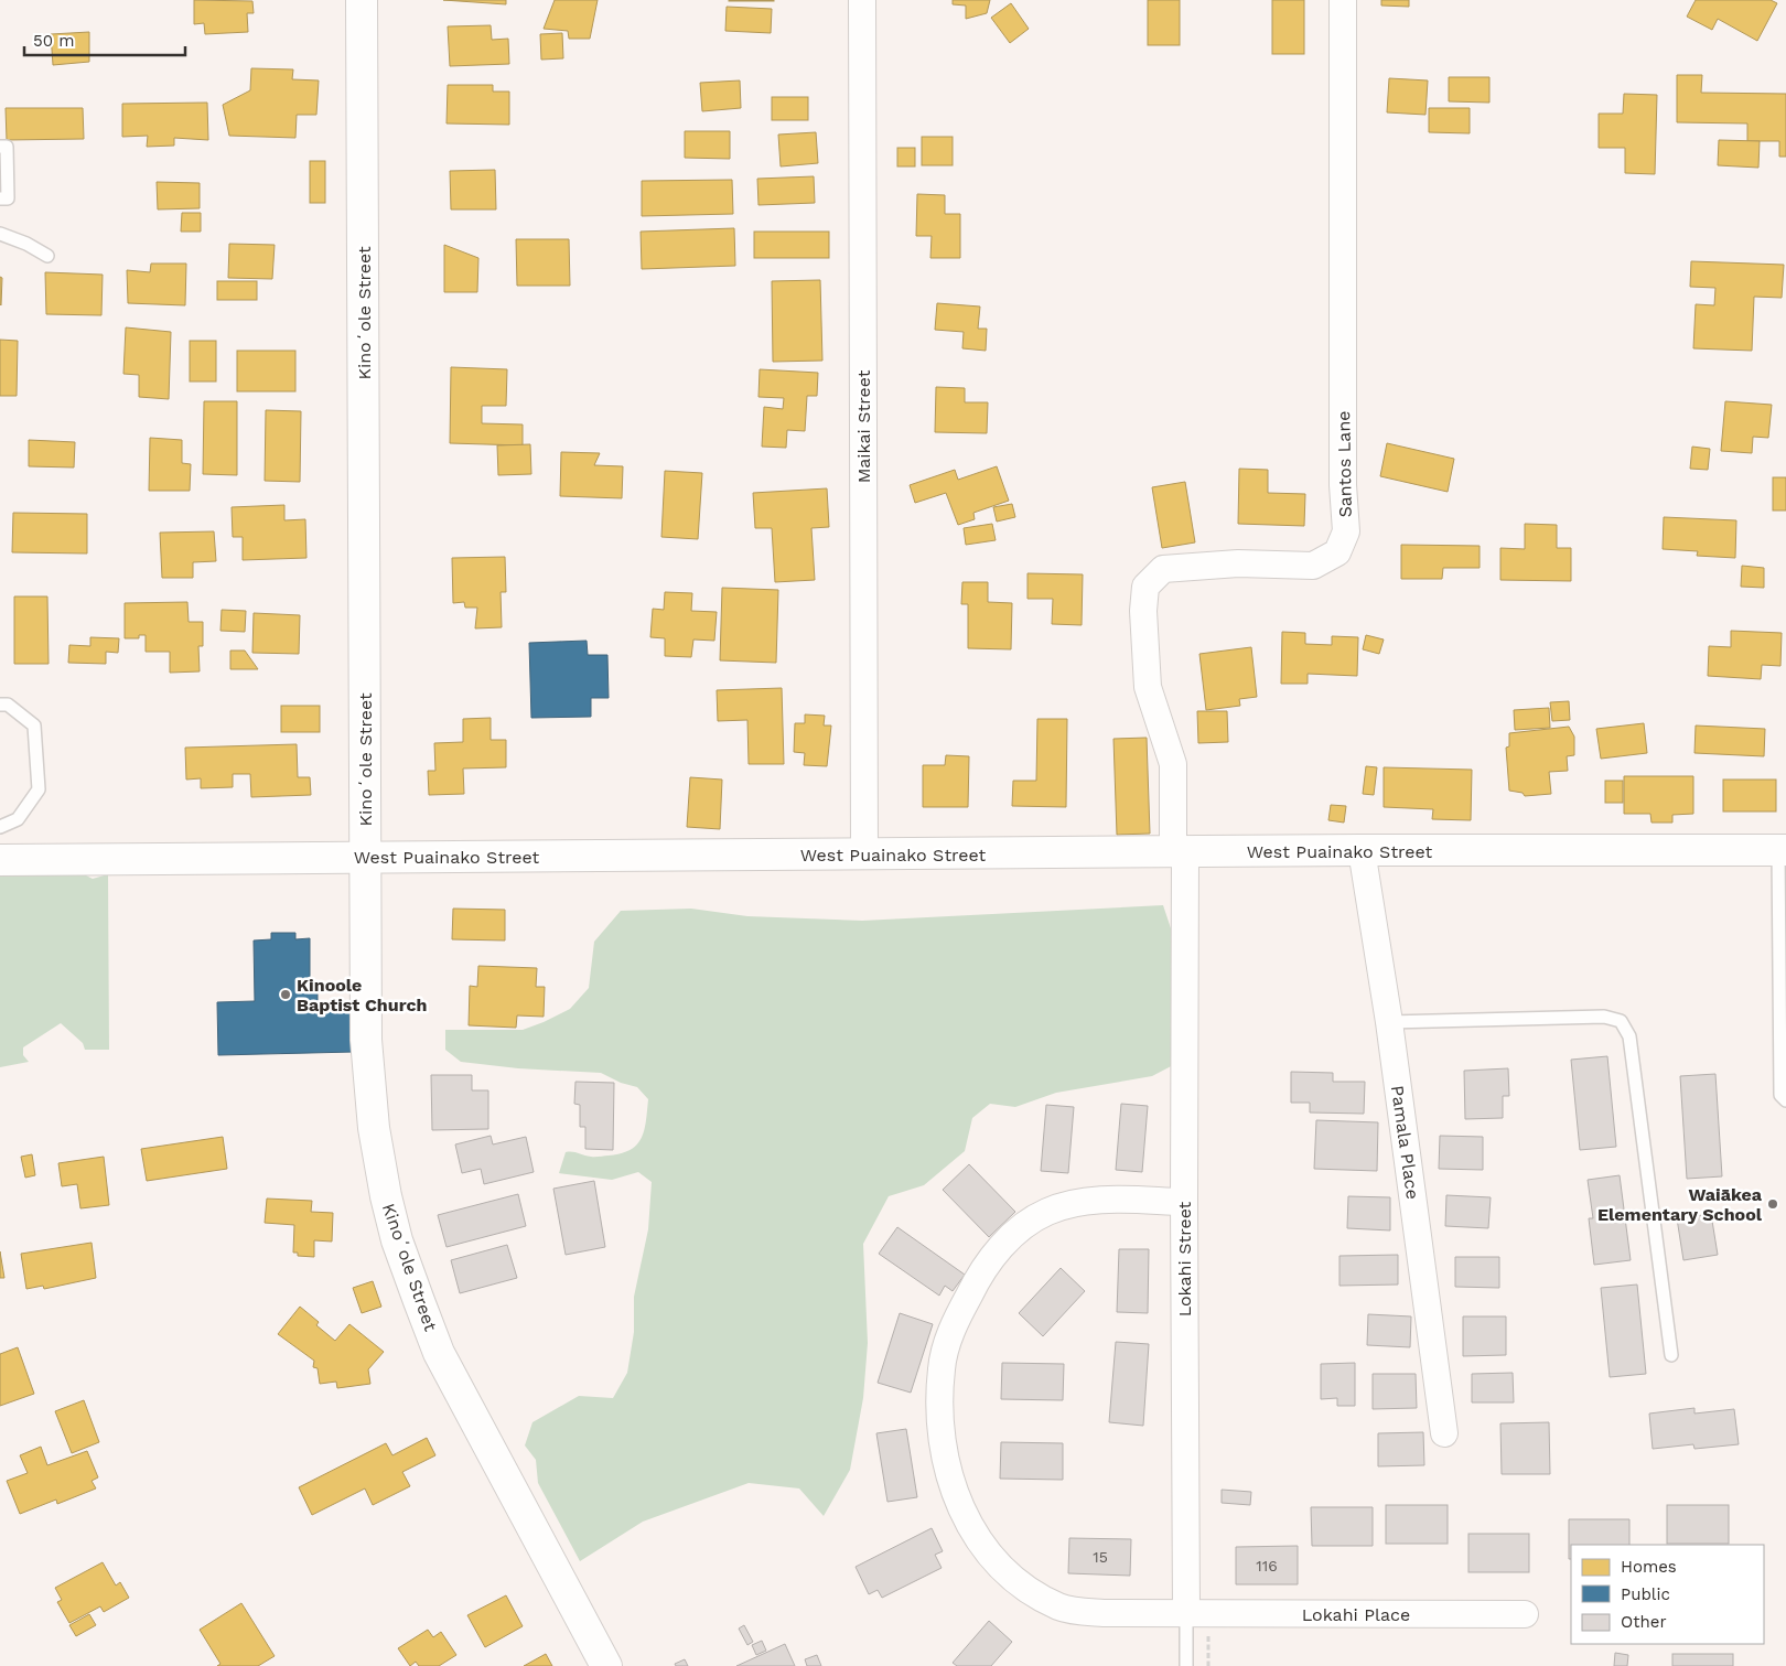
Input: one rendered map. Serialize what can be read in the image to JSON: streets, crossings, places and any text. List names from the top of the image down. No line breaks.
{"streets":{"main road":["Kinoʻole Street","West Puainako Street"],"street":["Maikai Street","Santos Lane","Pamala Place","Lokahi Street","Lokahi Place"]},"crossings":[["Kinoʻole Street","West Puainako Street"],["Maikai Street","West Puainako Street"],["Santos Lane","West Puainako Street"],["Santos Lane","Lokahi Street"],["West Puainako Street","Pamala Place"],["West Puainako Street","Lokahi Street"],["Lokahi Street","Lokahi Place"]],"places":["Kinoole Baptist Church","Waiākea Elementary School"],"house_numbers":["15","116"],"legend":["Homes","Public","Other"],"scale_bar":"50 m"}
